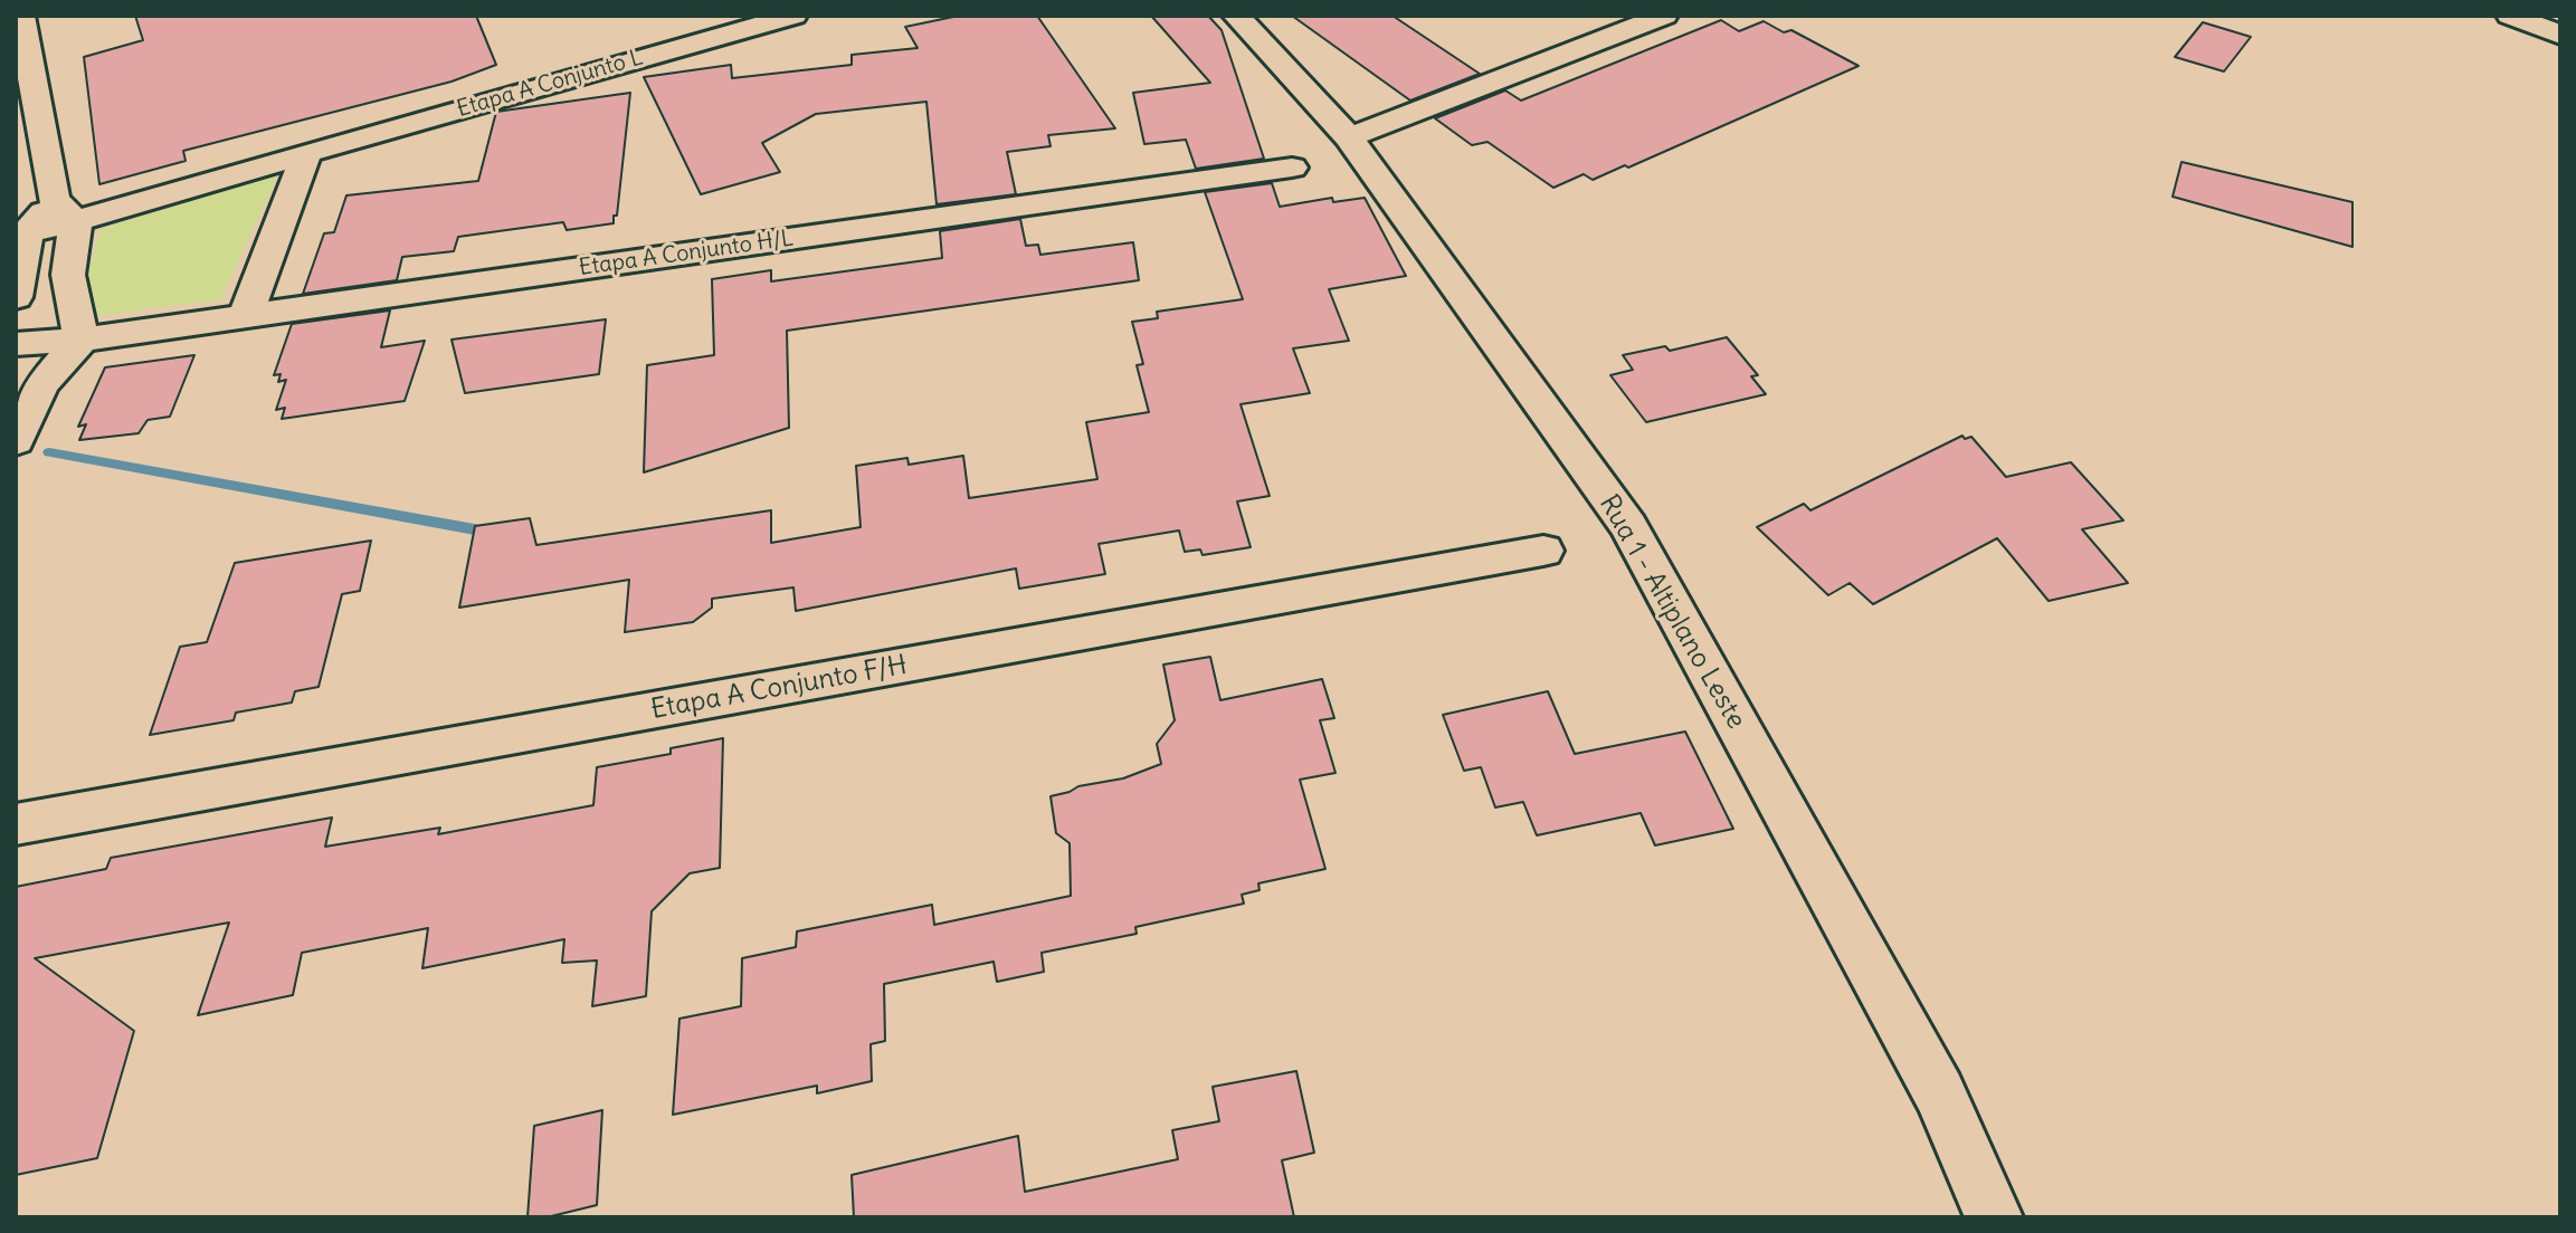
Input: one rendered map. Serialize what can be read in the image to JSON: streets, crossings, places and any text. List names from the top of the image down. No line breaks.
{"streets":{"street":["Etapa A Conjunto L","Etapa A Conjunto H/L","Rua 1 - Altiplano Leste","Etapa A Conjunto F/H"]}}
